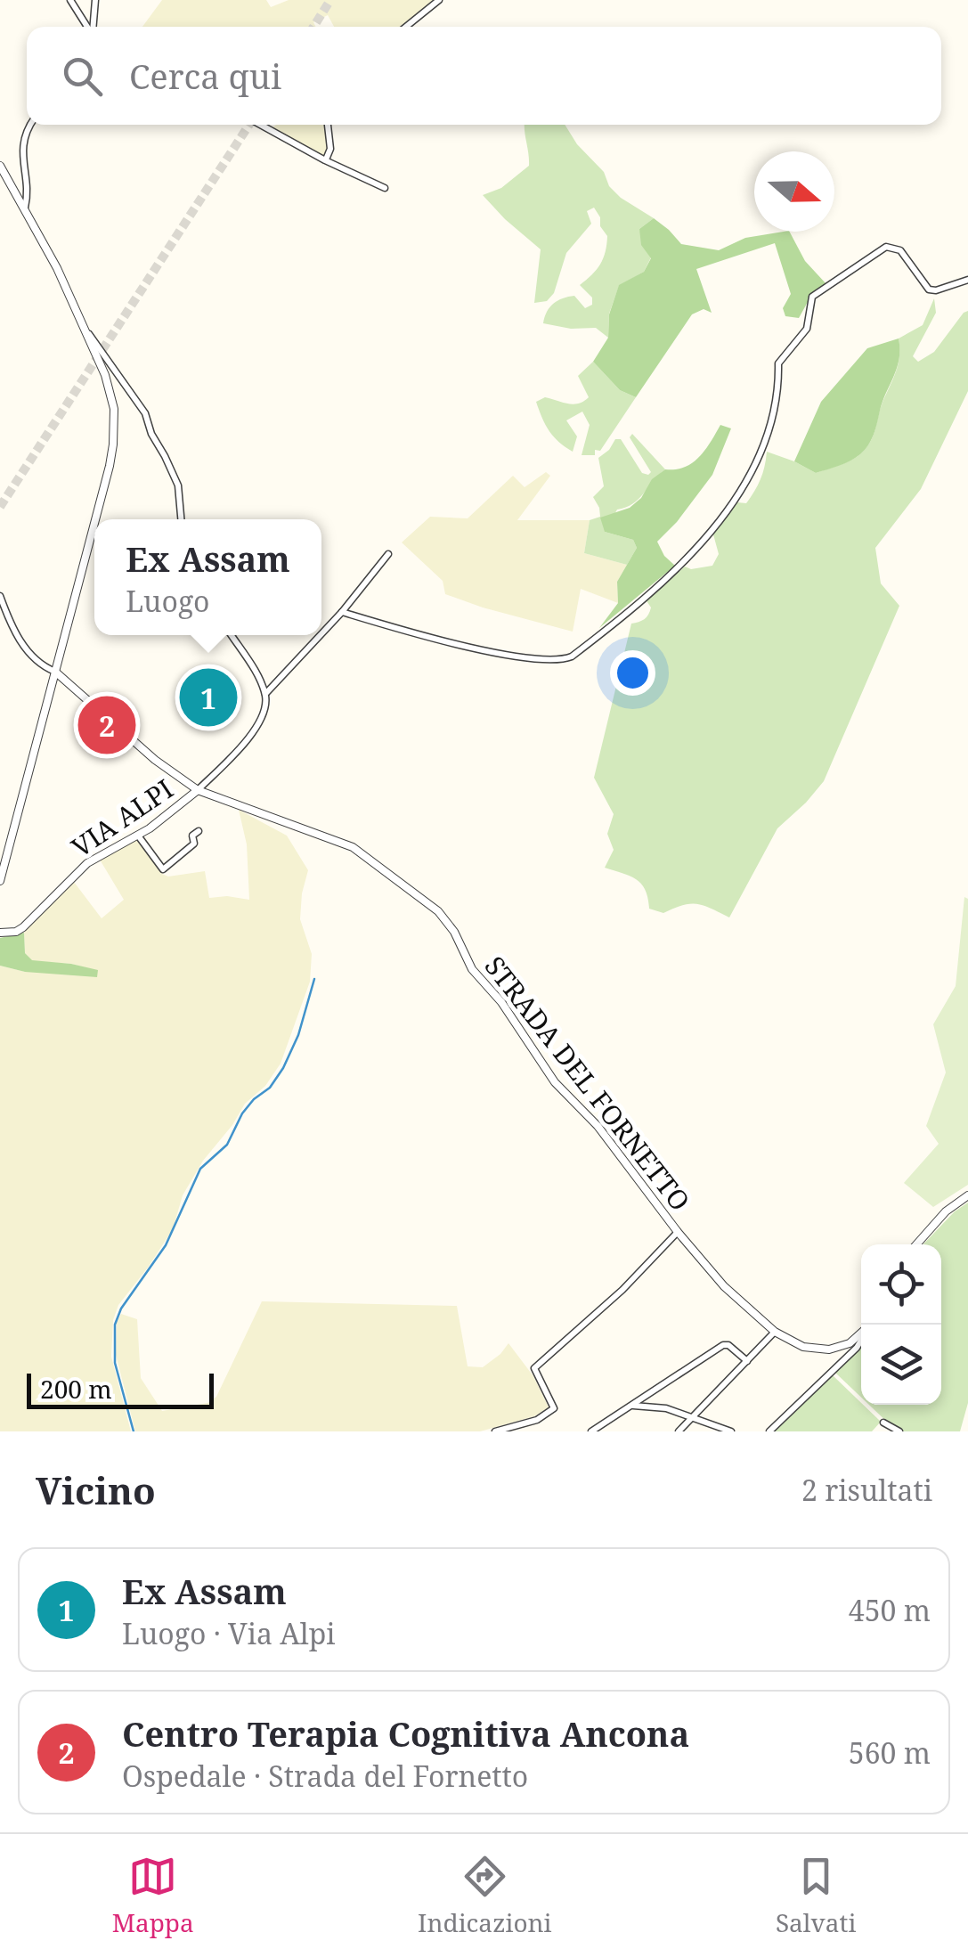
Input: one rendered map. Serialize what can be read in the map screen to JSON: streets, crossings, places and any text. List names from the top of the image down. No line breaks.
{"streets":{"street":["VIA ALPI","STRADA DEL FORNETTO"]},"crossings":[["VIA ALPI","STRADA DEL FORNETTO"]],"scale_bar":"200 m","north":"right","page":{"search":"Cerca qui","popup":["Ex Assam","Luogo"],"pins":["1","2"],"scale":"200 m","heading":["Vicino","2 risultati"],"list":[{"mark":"1","name":"Ex Assam","note":"Luogo · Via Alpi","value":"450 m"},{"mark":"2","name":"Centro Terapia Cognitiva Ancona","note":"Ospedale · Strada del Fornetto","value":"560 m"}],"nav":["Mappa","Indicazioni","Salvati"]}}
